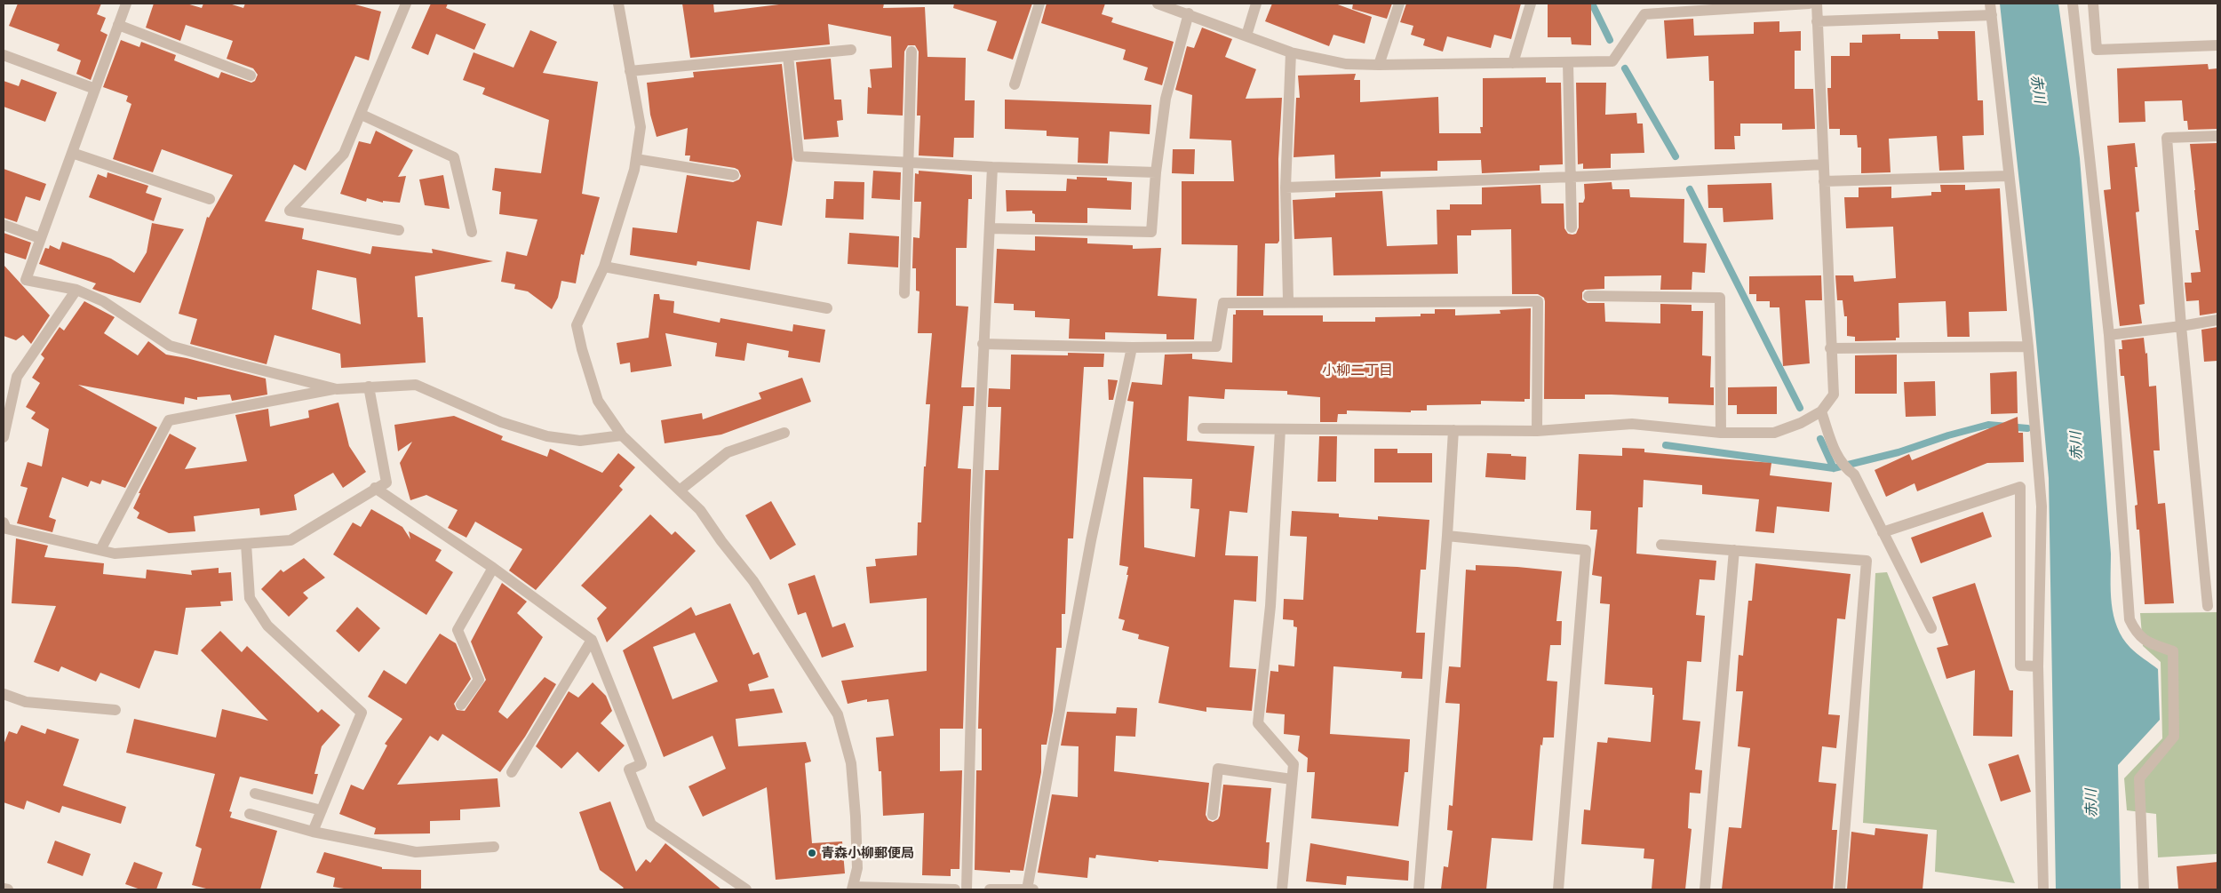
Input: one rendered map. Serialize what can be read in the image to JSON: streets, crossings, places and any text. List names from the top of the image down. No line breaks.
{"districts":["小柳二丁目"],"water":["赤川"],"places":["青森小柳郵便局"]}
